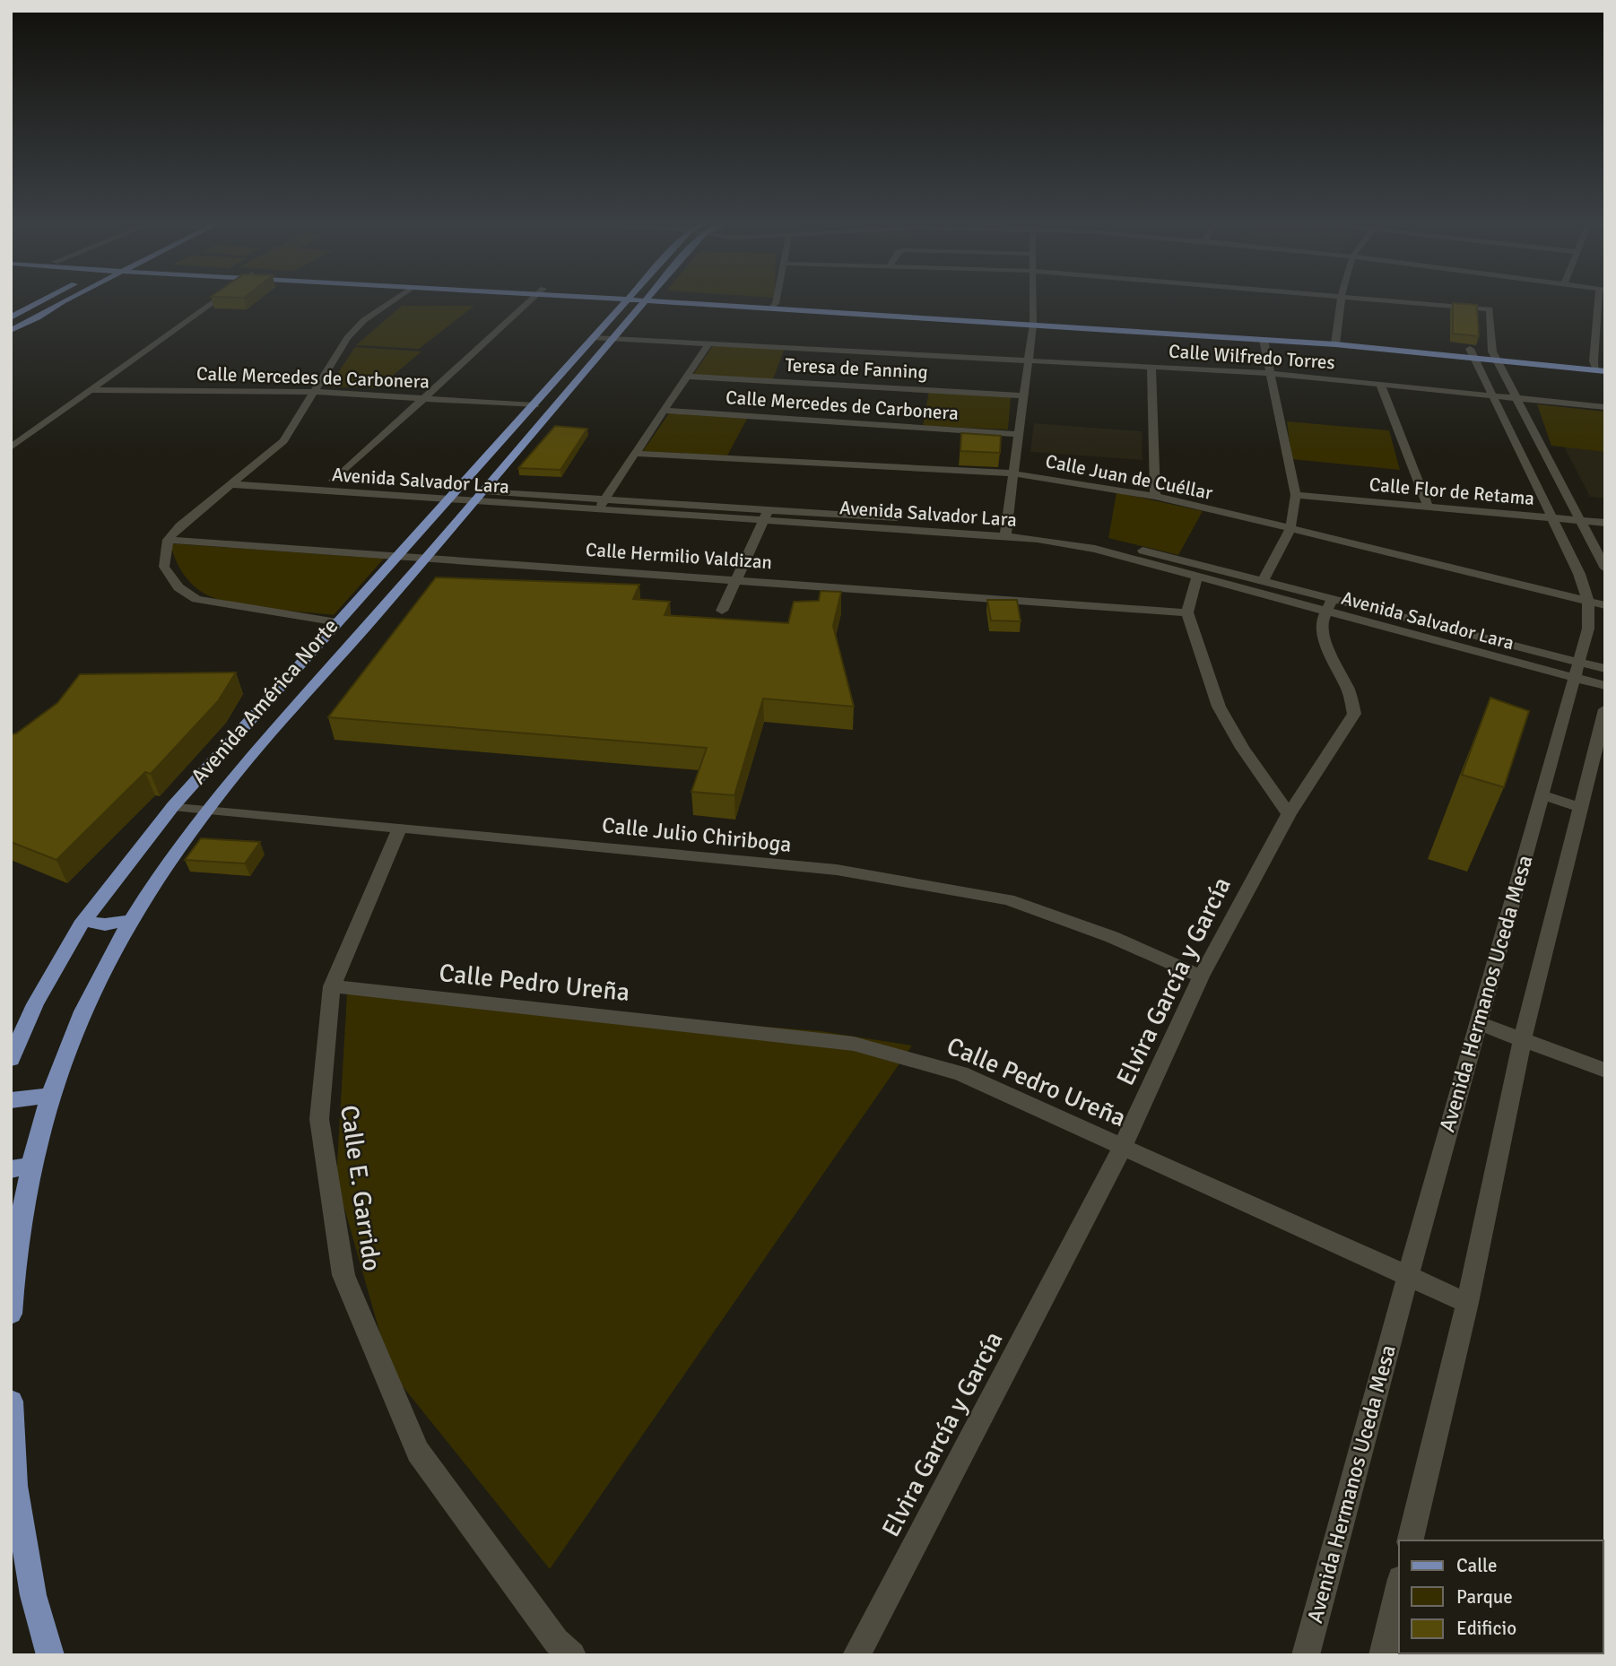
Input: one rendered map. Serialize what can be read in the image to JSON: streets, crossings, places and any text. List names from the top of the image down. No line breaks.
{"streets":{"main road":["Avenida América Norte"],"street":["Calle Wilfredo Torres","Teresa de Fanning","Calle Mercedes de Carbonera","Calle Juan de Cuéllar","Avenida Salvador Lara","Calle Flor de Retama","Calle Hermilio Valdizan","Calle Julio Chiriboga","Elvira García y García","Calle Pedro Ureña","Avenida Hermanos Uceda Mesa","Calle E. Garrido"]},"crossings":[["Calle Wilfredo Torres","Avenida América Norte"],["Calle Wilfredo Torres","Avenida Hermanos Uceda Mesa"],["Calle Mercedes de Carbonera","Avenida América Norte"],["Calle Juan de Cuéllar","Avenida Hermanos Uceda Mesa"],["Avenida Salvador Lara","Avenida América Norte"],["Avenida Salvador Lara","Elvira García y García"],["Avenida Salvador Lara","Avenida Hermanos Uceda Mesa"],["Calle Flor de Retama","Avenida Hermanos Uceda Mesa"],["Calle Hermilio Valdizan","Avenida América Norte"],["Avenida América Norte","Calle Julio Chiriboga"],["Calle Julio Chiriboga","Elvira García y García"],["Calle Julio Chiriboga","Calle E. Garrido"],["Elvira García y García","Calle Pedro Ureña"],["Calle Pedro Ureña","Avenida Hermanos Uceda Mesa"],["Calle Pedro Ureña","Calle E. Garrido"]],"legend":["Calle","Parque","Edificio"]}
